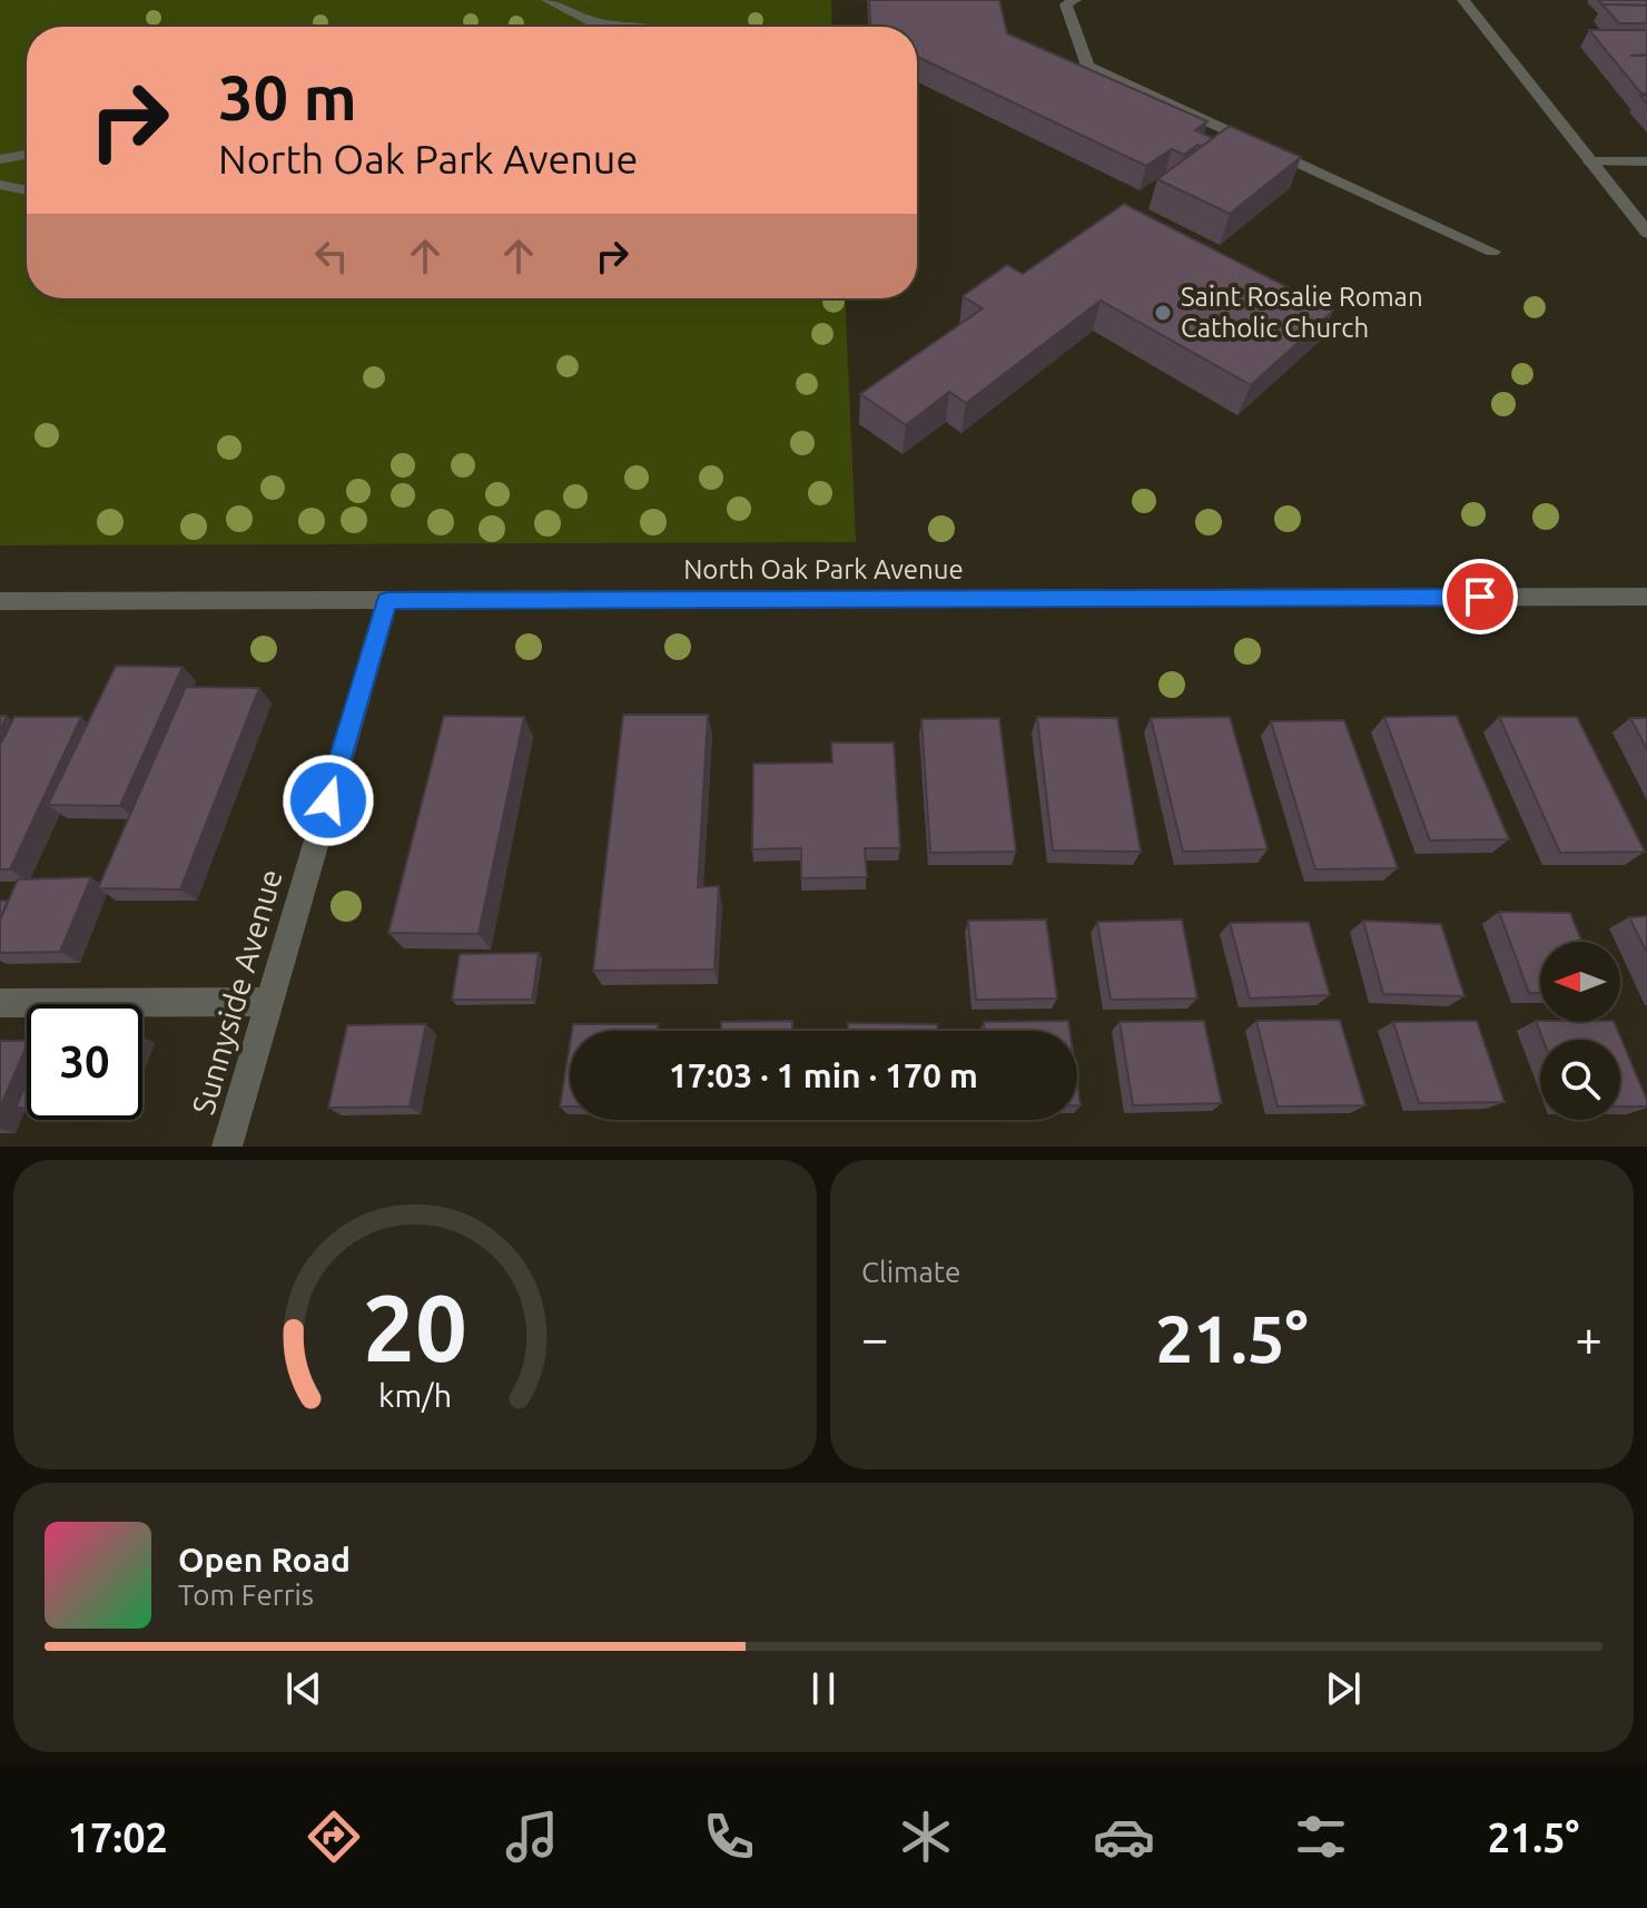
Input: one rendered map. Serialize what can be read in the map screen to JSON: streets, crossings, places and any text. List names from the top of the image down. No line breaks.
{"streets":{"street":["North Oak Park Avenue","Sunnyside Avenue"]},"crossings":[["North Oak Park Avenue","Sunnyside Avenue"]],"places":["Saint Rosalie Roman Catholic Church"],"north":"left","page":{"turn":["30 m","North Oak Park Avenue"],"limit":"30","trip":"17:03 · 1 min · 170 m","tile":"Climate","heat":["−","21.5°","+"],"song":["Open Road","Tom Ferris"],"tabs":["17:02","21.5°"],"gauge":["20","km/h"]}}
